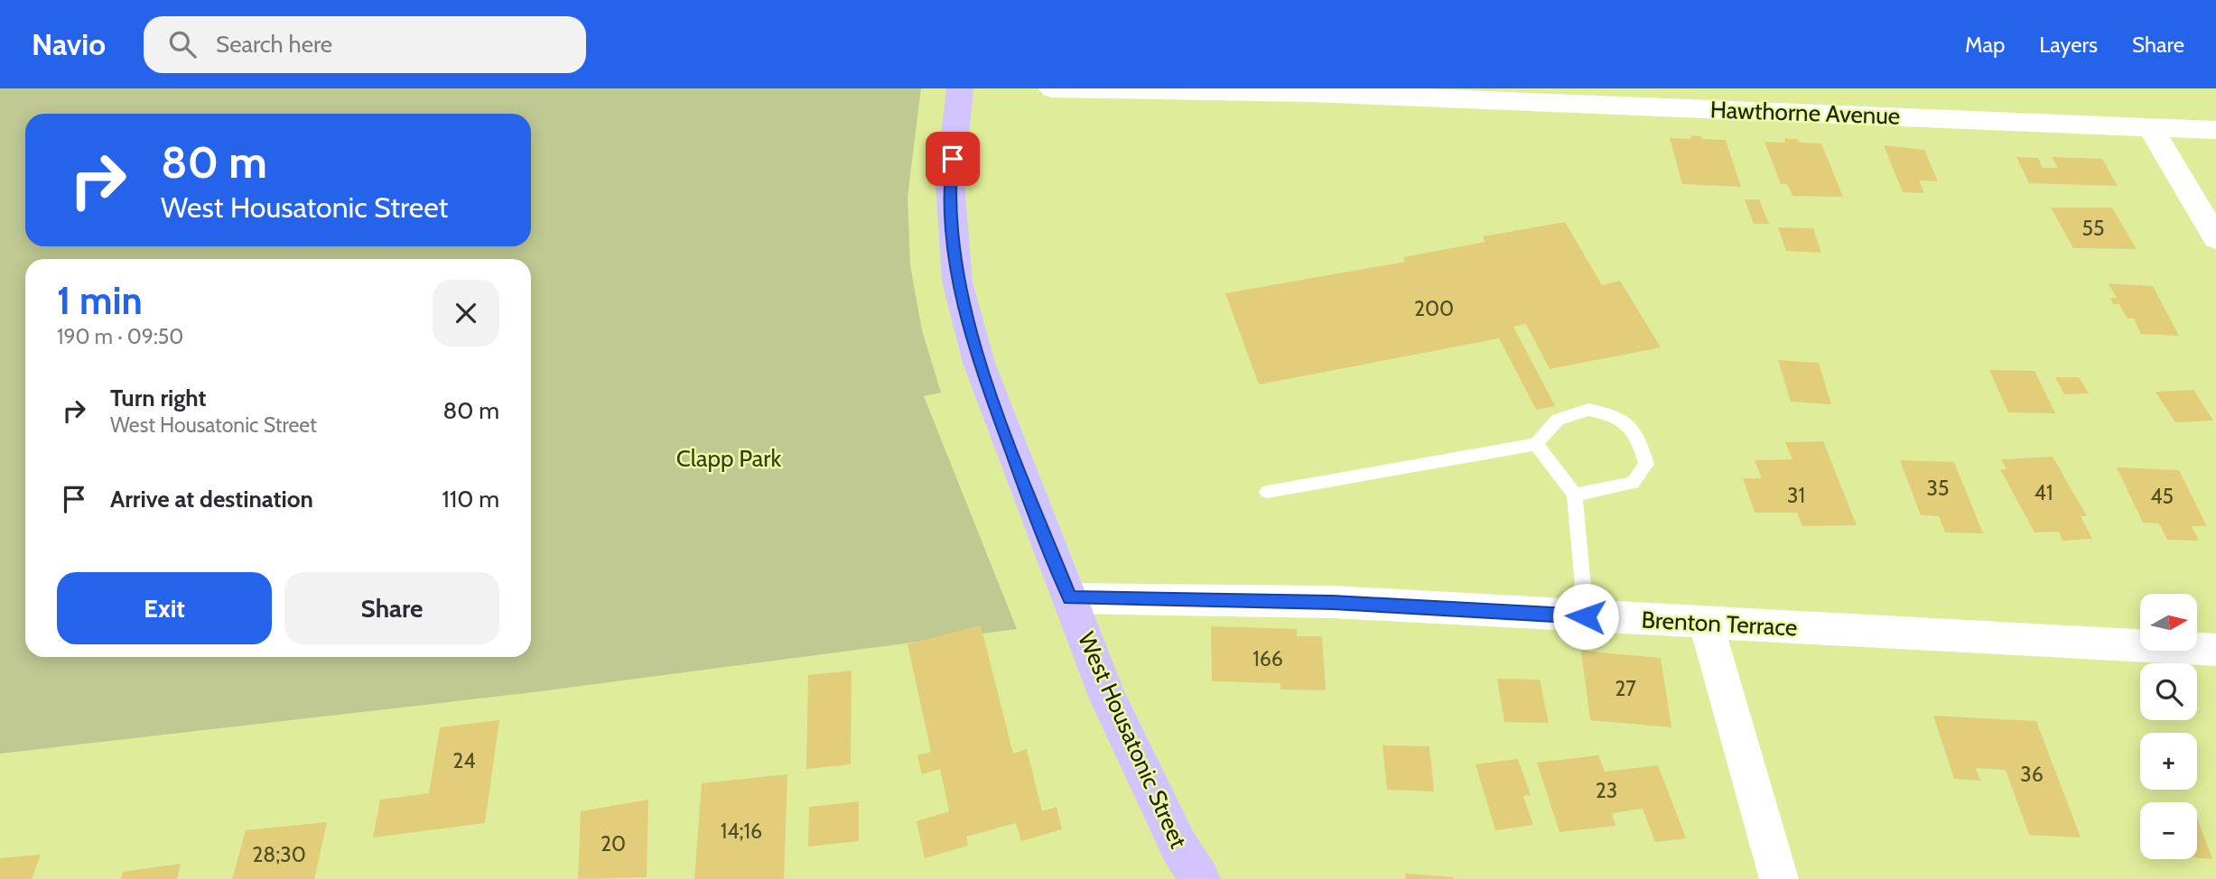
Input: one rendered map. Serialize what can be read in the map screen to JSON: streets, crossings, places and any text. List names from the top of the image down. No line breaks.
{"streets":{"highway":["West Housatonic Street"],"street":["Hawthorne Avenue","Brenton Terrace"]},"crossings":[["Brenton Terrace","West Housatonic Street"]],"parks":["Clapp Park"],"house_numbers":["55","200","35","41","31","45","166","27","24","36","23","14;16","20","28;30"],"north":"right","page":{"header":"Navio","search":"Search here","nav":["Map","Layers","Share"],"turn":["80 m","West Housatonic Street"],"heading":["1 min","190 m · 09:50"],"list":[{"name":"Turn right","note":"West Housatonic Street","value":"80 m"},{"name":"Arrive at destination","value":"110 m"}],"buttons":["Exit","Share"],"map_buttons":["+","−"]}}
